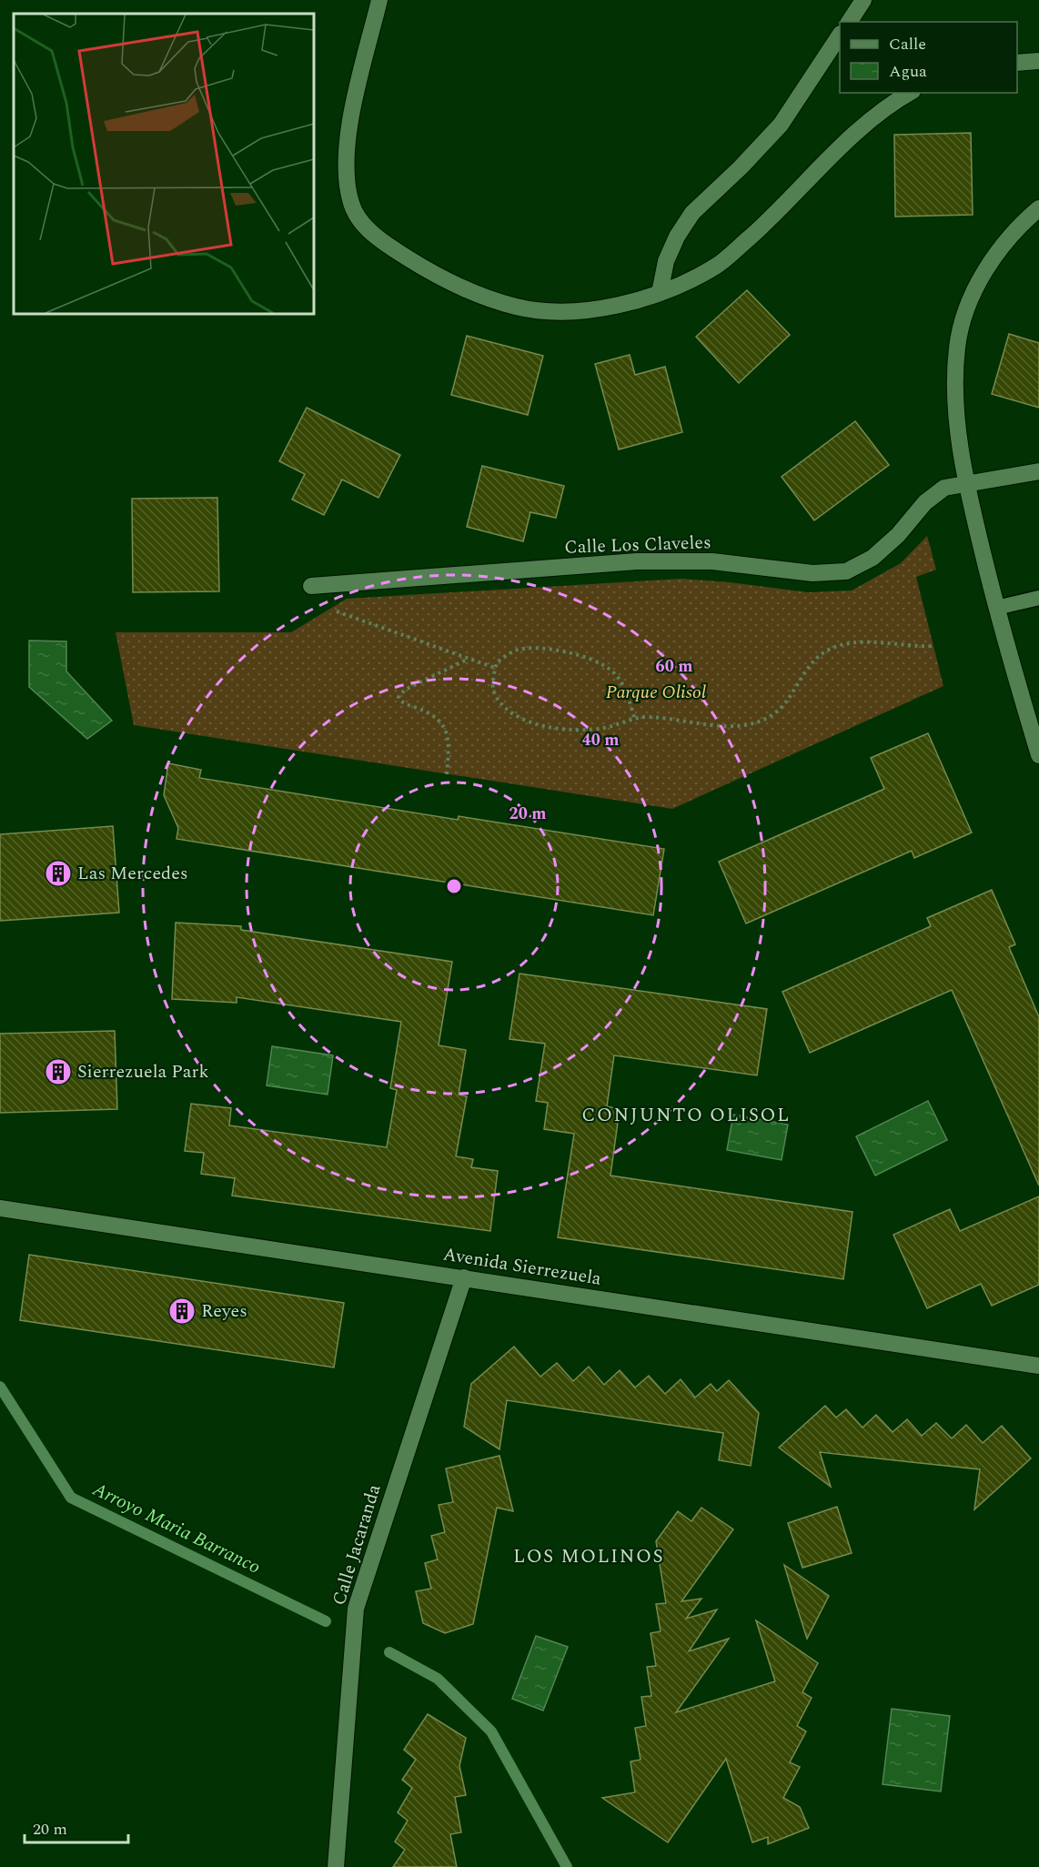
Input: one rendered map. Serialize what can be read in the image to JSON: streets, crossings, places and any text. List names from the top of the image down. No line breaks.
{"streets":{"street":["Calle Los Claveles","Avenida Sierrezuela","Calle Jacaranda"]},"crossings":[["Avenida Sierrezuela","Calle Jacaranda"]],"districts":["CONJUNTO OLISOL","LOS MOLINOS"],"water":["Arroyo Maria Barranco"],"parks":["Parque Olisol"],"places":{"building":["Las Mercedes","Sierrezuela Park","Reyes"]},"legend":["Calle","Agua"],"scale_bar":"20 m","rings":["60 m","40 m","20 m"]}
